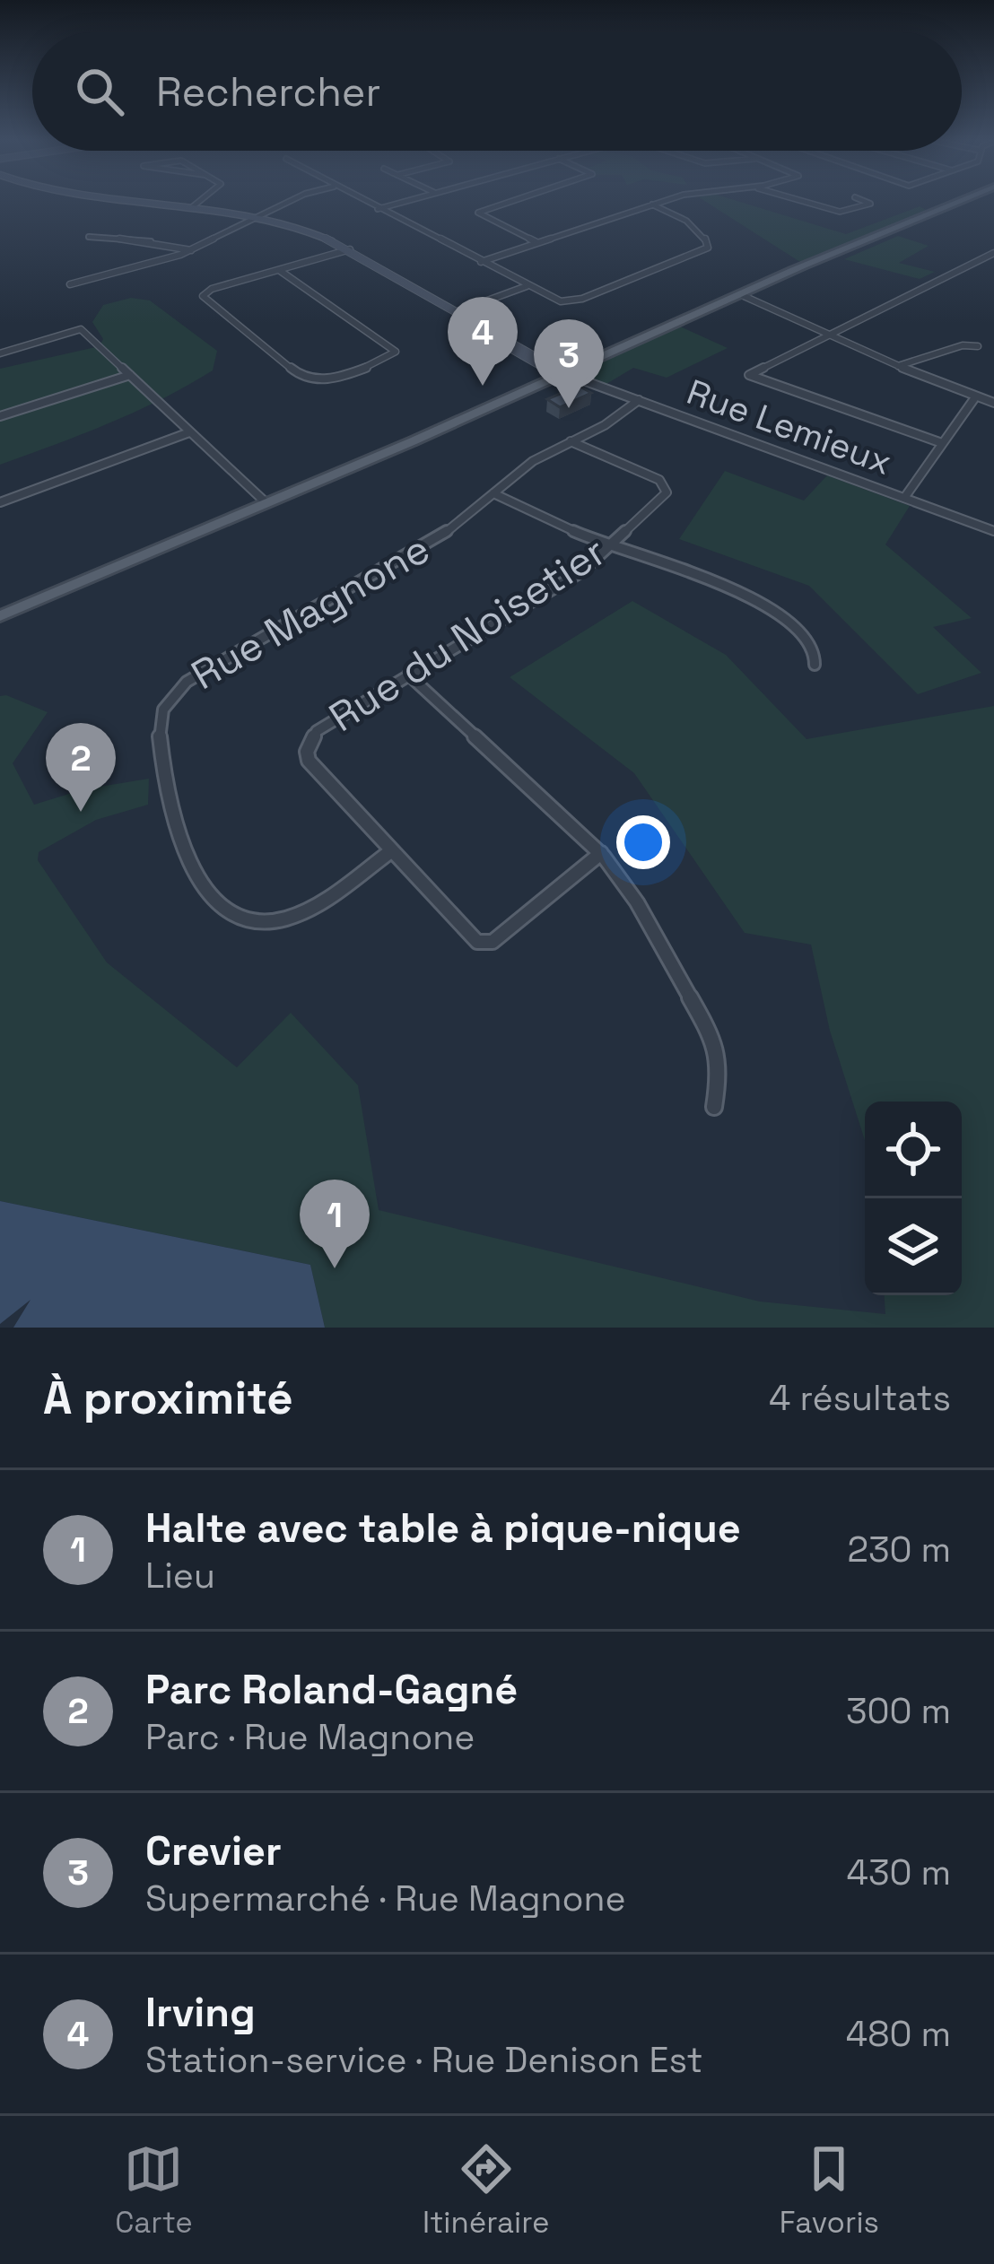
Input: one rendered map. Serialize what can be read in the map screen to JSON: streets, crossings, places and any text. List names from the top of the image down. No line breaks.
{"streets":{"street":["Rue Lemieux","Rue Magnone","Rue du Noisetier"]},"crossings":[["Rue Lemieux","Rue Magnone"],["Rue Magnone","Rue du Noisetier"]],"page":{"search":"Rechercher","pins":["4","3","2","1"],"heading":["À proximité","4 résultats"],"list":[{"mark":"1","name":"Halte avec table à pique-nique","note":"Lieu","value":"230 m"},{"mark":"2","name":"Parc Roland-Gagné","note":"Parc · Rue Magnone","value":"300 m"},{"mark":"3","name":"Crevier","note":"Supermarché · Rue Magnone","value":"430 m"},{"mark":"4","name":"Irving","note":"Station-service · Rue Denison Est","value":"480 m"}],"nav":["Carte","Itinéraire","Favoris"]}}
